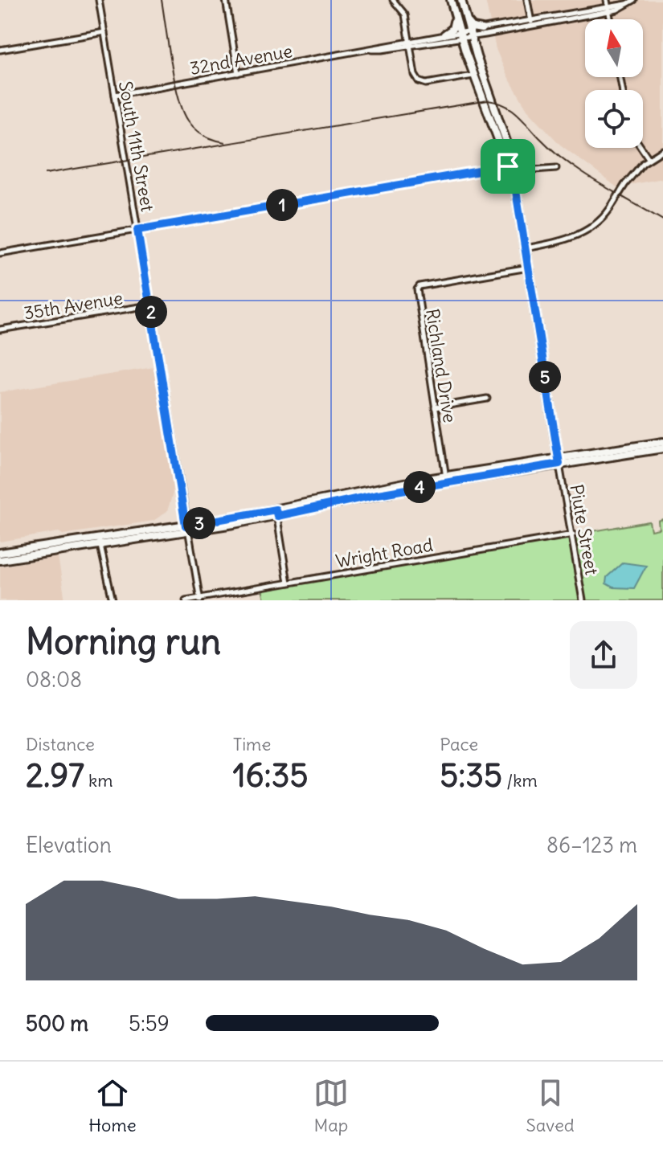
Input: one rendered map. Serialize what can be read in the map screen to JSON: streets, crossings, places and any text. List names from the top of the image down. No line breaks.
{"streets":{"street":["32nd Avenue","South 11th Street","35th Avenue","Richland Drive","Piute Street","Wright Road"]},"crossings":[["32nd Avenue","South 11th Street"],["South 11th Street","35th Avenue"],["South 11th Street","Wright Road"],["Piute Street","Wright Road"]],"north":"top","page":{"pins":["1","2","5","4","3"],"heading":["Morning run","08:08"],"stats":[["Distance","2.97 km"],["Time","16:35"],["Pace","5:35 /km"]],"chart":["Elevation","86–123 m"],"list":[{"name":"500 m","note":"5:59"}],"tabs":["Home","Map","Saved"]}}
